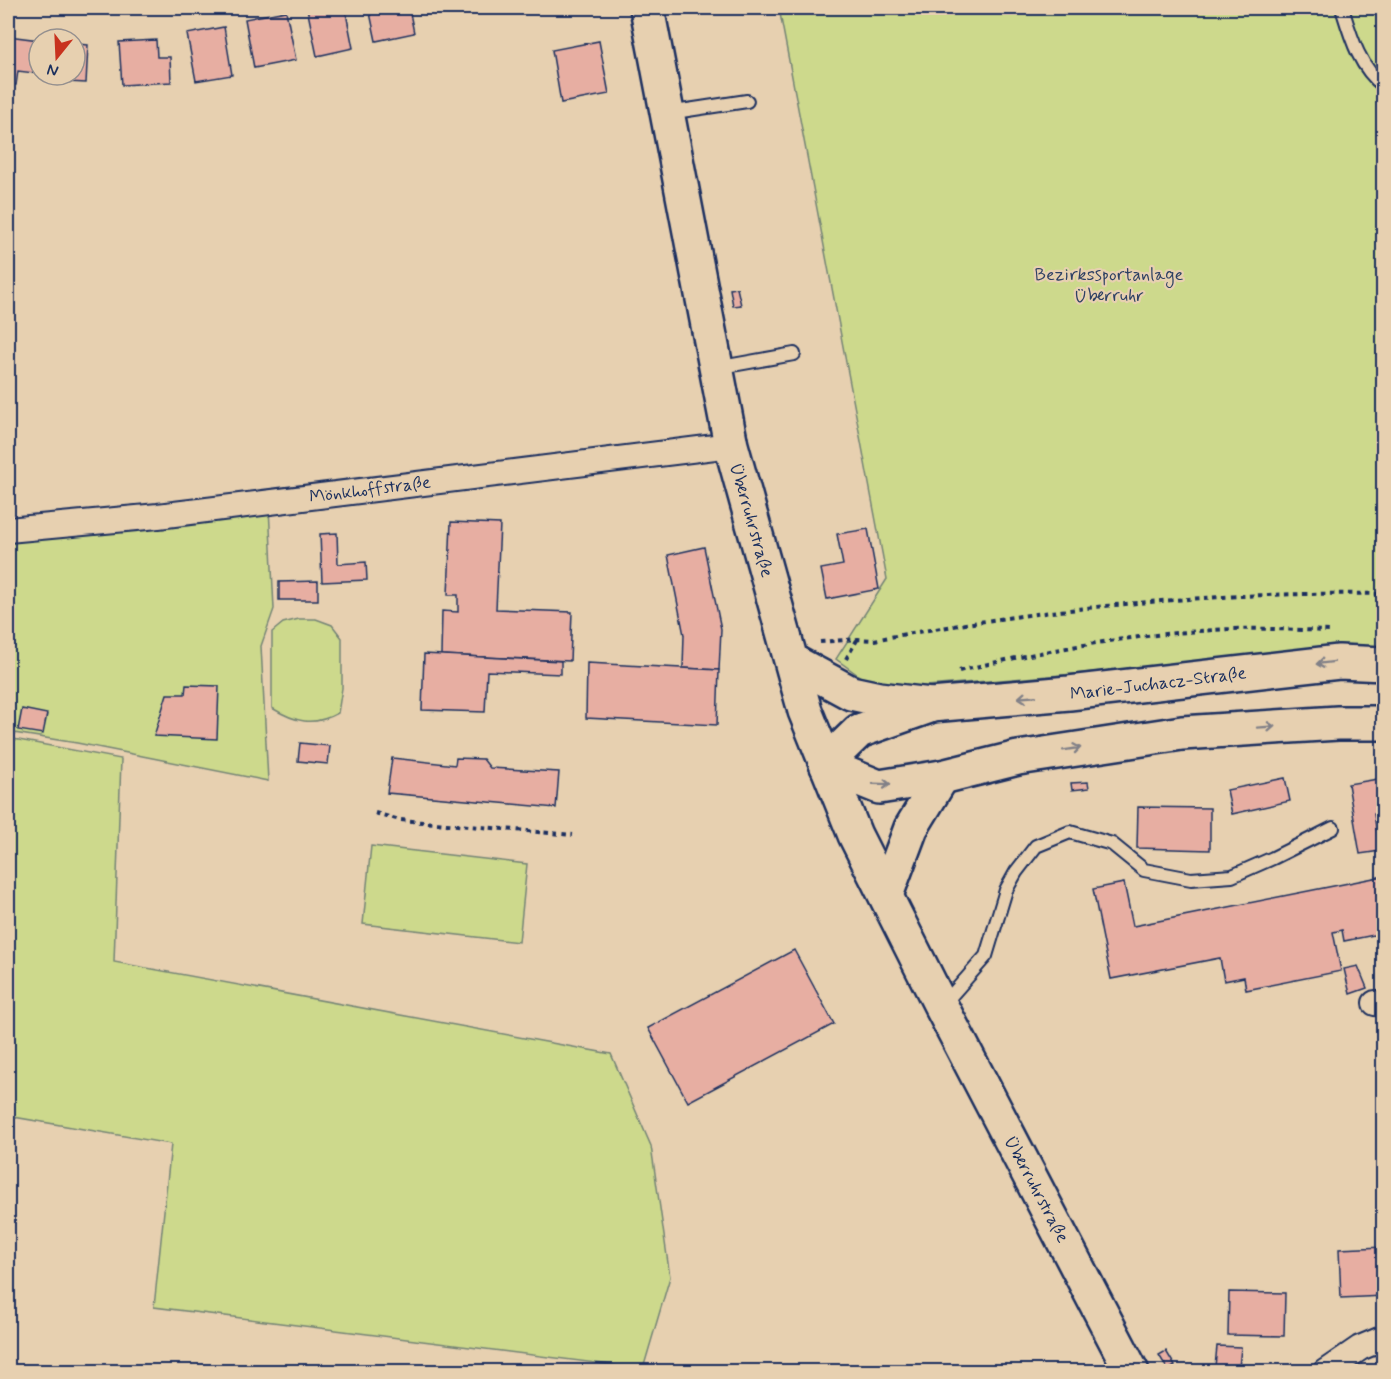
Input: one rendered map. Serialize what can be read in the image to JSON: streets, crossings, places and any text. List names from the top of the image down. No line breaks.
{"streets":{"main road":["Überruhrstraße","Marie-Juchacz-Straße"],"street":["Mönkhoffstraße"]},"crossings":[["Mönkhoffstraße","Überruhrstraße"],["Überruhrstraße","Marie-Juchacz-Straße"]],"parks":["Bezirkssportanlage Überruhr"],"north":"bottom"}
